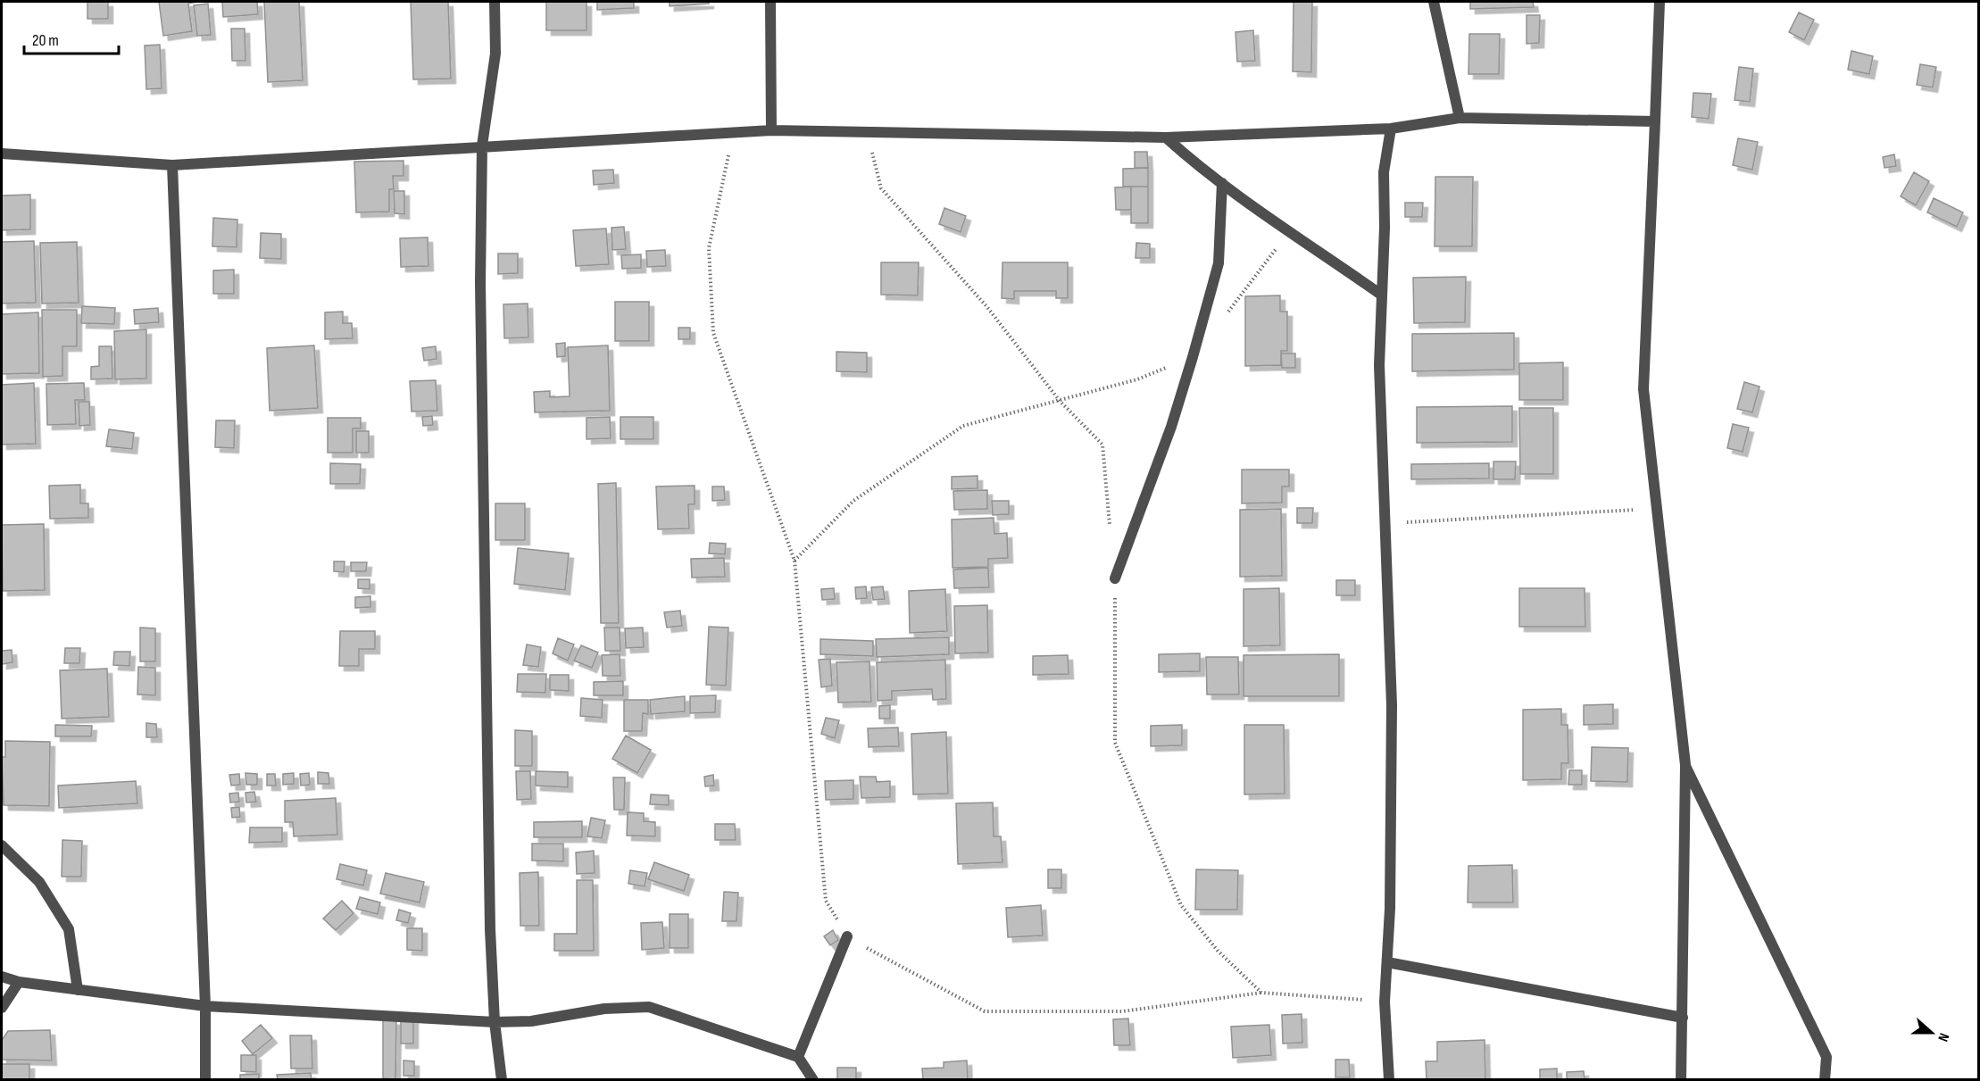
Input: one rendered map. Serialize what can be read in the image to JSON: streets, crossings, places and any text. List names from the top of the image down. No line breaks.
{"scale_bar":"20 m","north":"right"}
